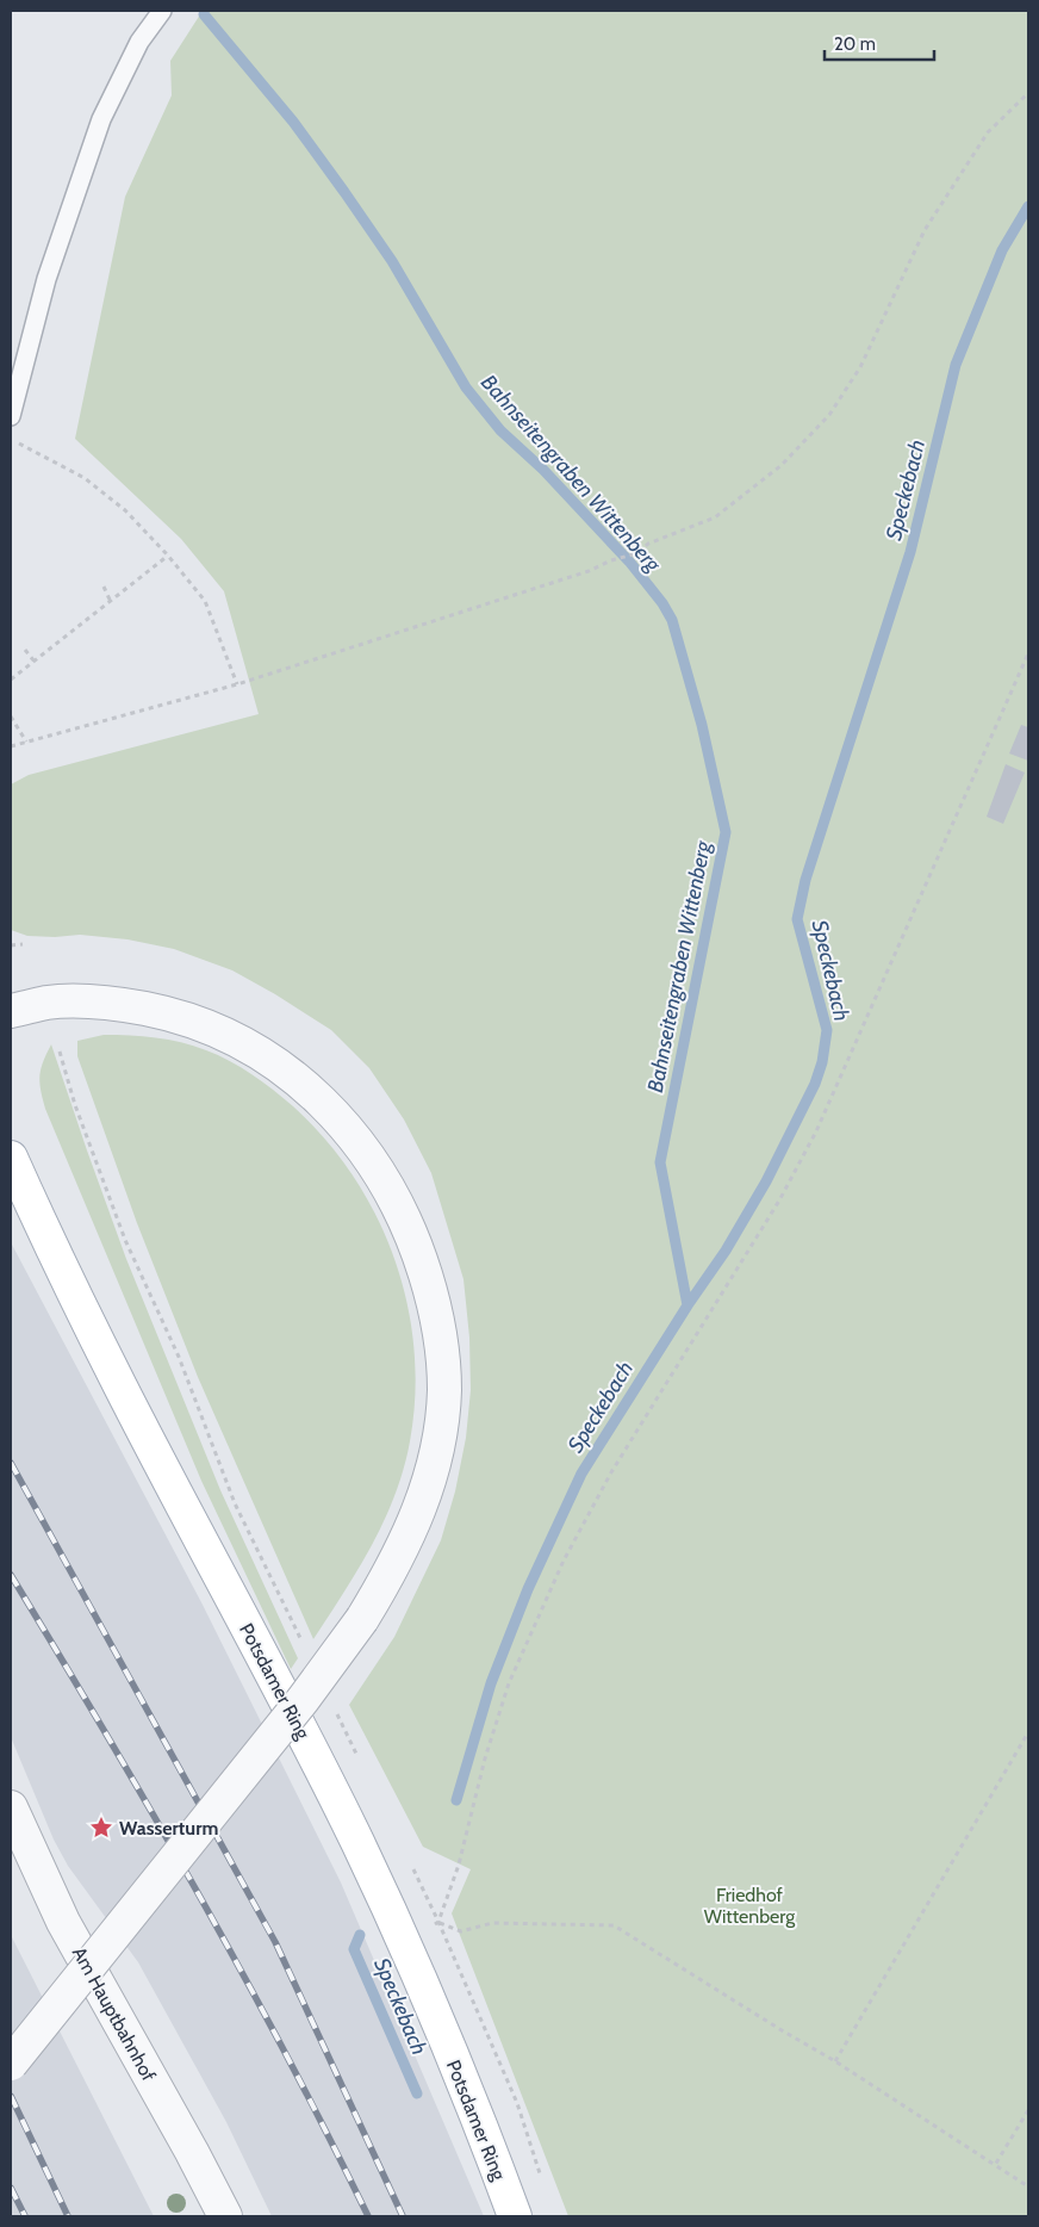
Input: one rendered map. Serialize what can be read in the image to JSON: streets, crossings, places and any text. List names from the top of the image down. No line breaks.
{"streets":{"main road":["Potsdamer Ring"],"street":["Am Hauptbahnhof"]},"water":["Bahnseitengraben Wittenberg","Speckebach"],"parks":["Friedhof Wittenberg"],"places":{"place":["Wasserturm"]},"scale_bar":"20 m"}
